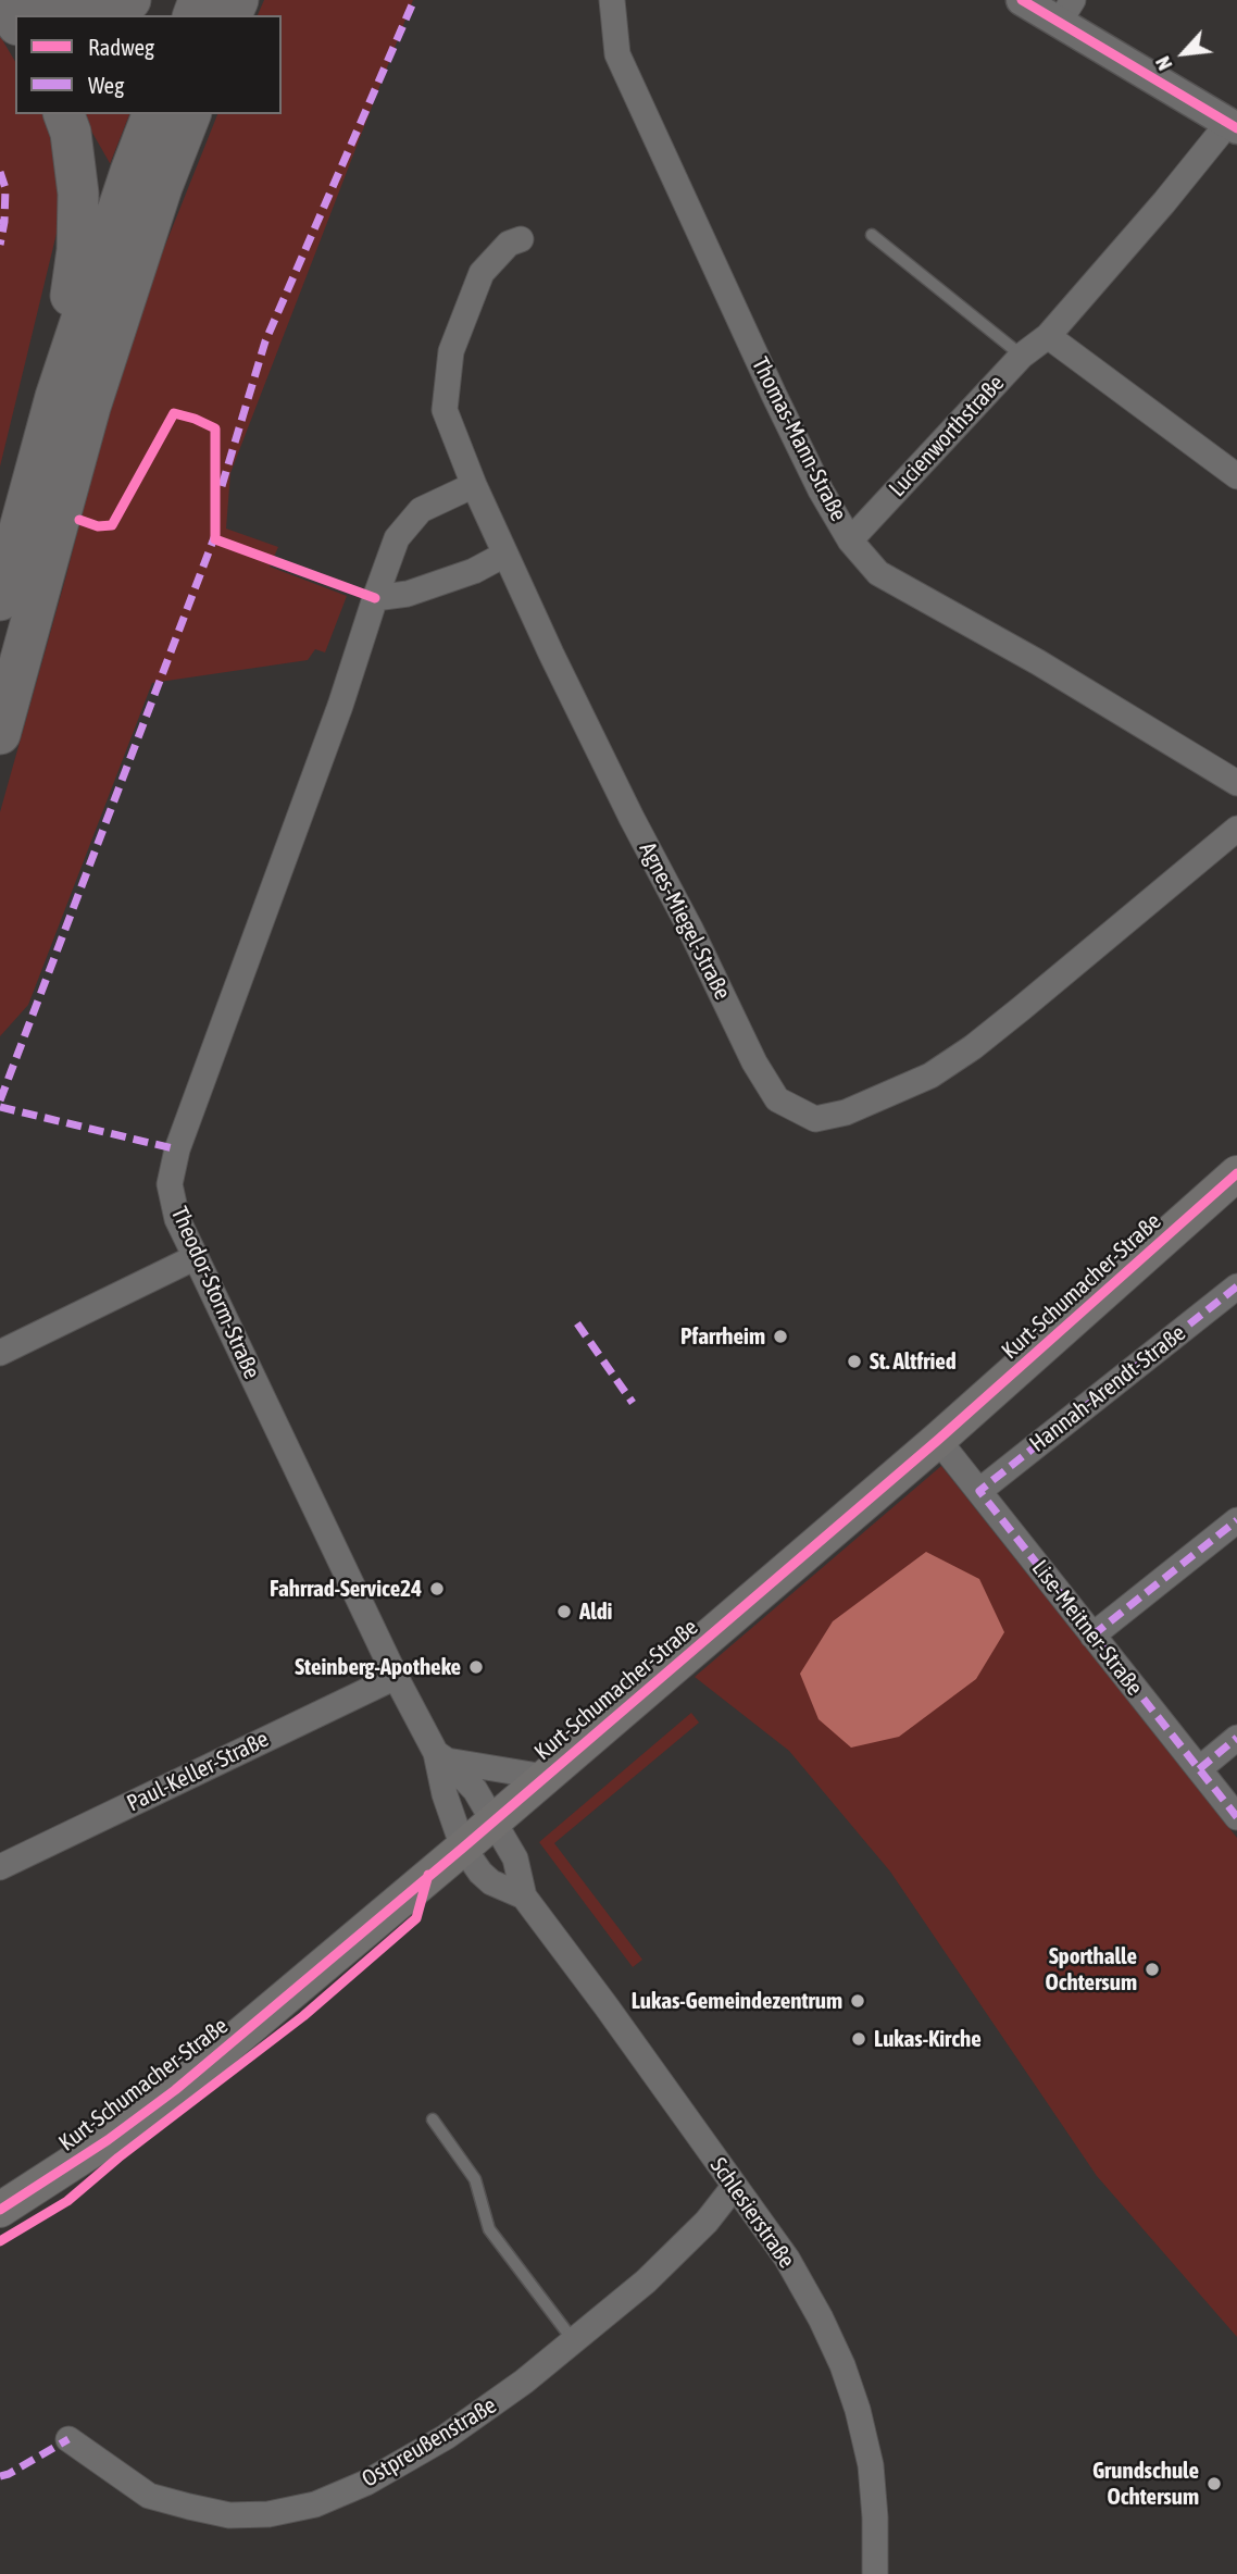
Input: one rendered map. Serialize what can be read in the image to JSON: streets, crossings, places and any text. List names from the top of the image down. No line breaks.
{"streets":{"main road":["Kurt-Schumacher-Straße"],"street":["Lucienworthstraße","Thomas-Mann-Straße","Agnes-Miegel-Straße","Theodor-Storm-Straße","Hannah-Arendt-Straße","Lise-Meitner-Straße","Paul-Keller-Straße","Schlesierstraße","Ostpreußenstraße"]},"crossings":[["Lucienworthstraße","Thomas-Mann-Straße"],["Agnes-Miegel-Straße","Theodor-Storm-Straße"],["Kurt-Schumacher-Straße","Theodor-Storm-Straße"],["Kurt-Schumacher-Straße","Lise-Meitner-Straße"],["Kurt-Schumacher-Straße","Schlesierstraße"],["Theodor-Storm-Straße","Paul-Keller-Straße"],["Theodor-Storm-Straße","Schlesierstraße"],["Hannah-Arendt-Straße","Lise-Meitner-Straße"],["Schlesierstraße","Ostpreußenstraße"]],"places":["Pfarrheim","St. Altfried","Fahrrad-Service24","Aldi","Steinberg-Apotheke","Sporthalle Ochtersum","Lukas-Gemeindezentrum","Lukas-Kirche","Grundschule Ochtersum"],"legend":["Radweg","Weg"],"north":"bottom left"}
